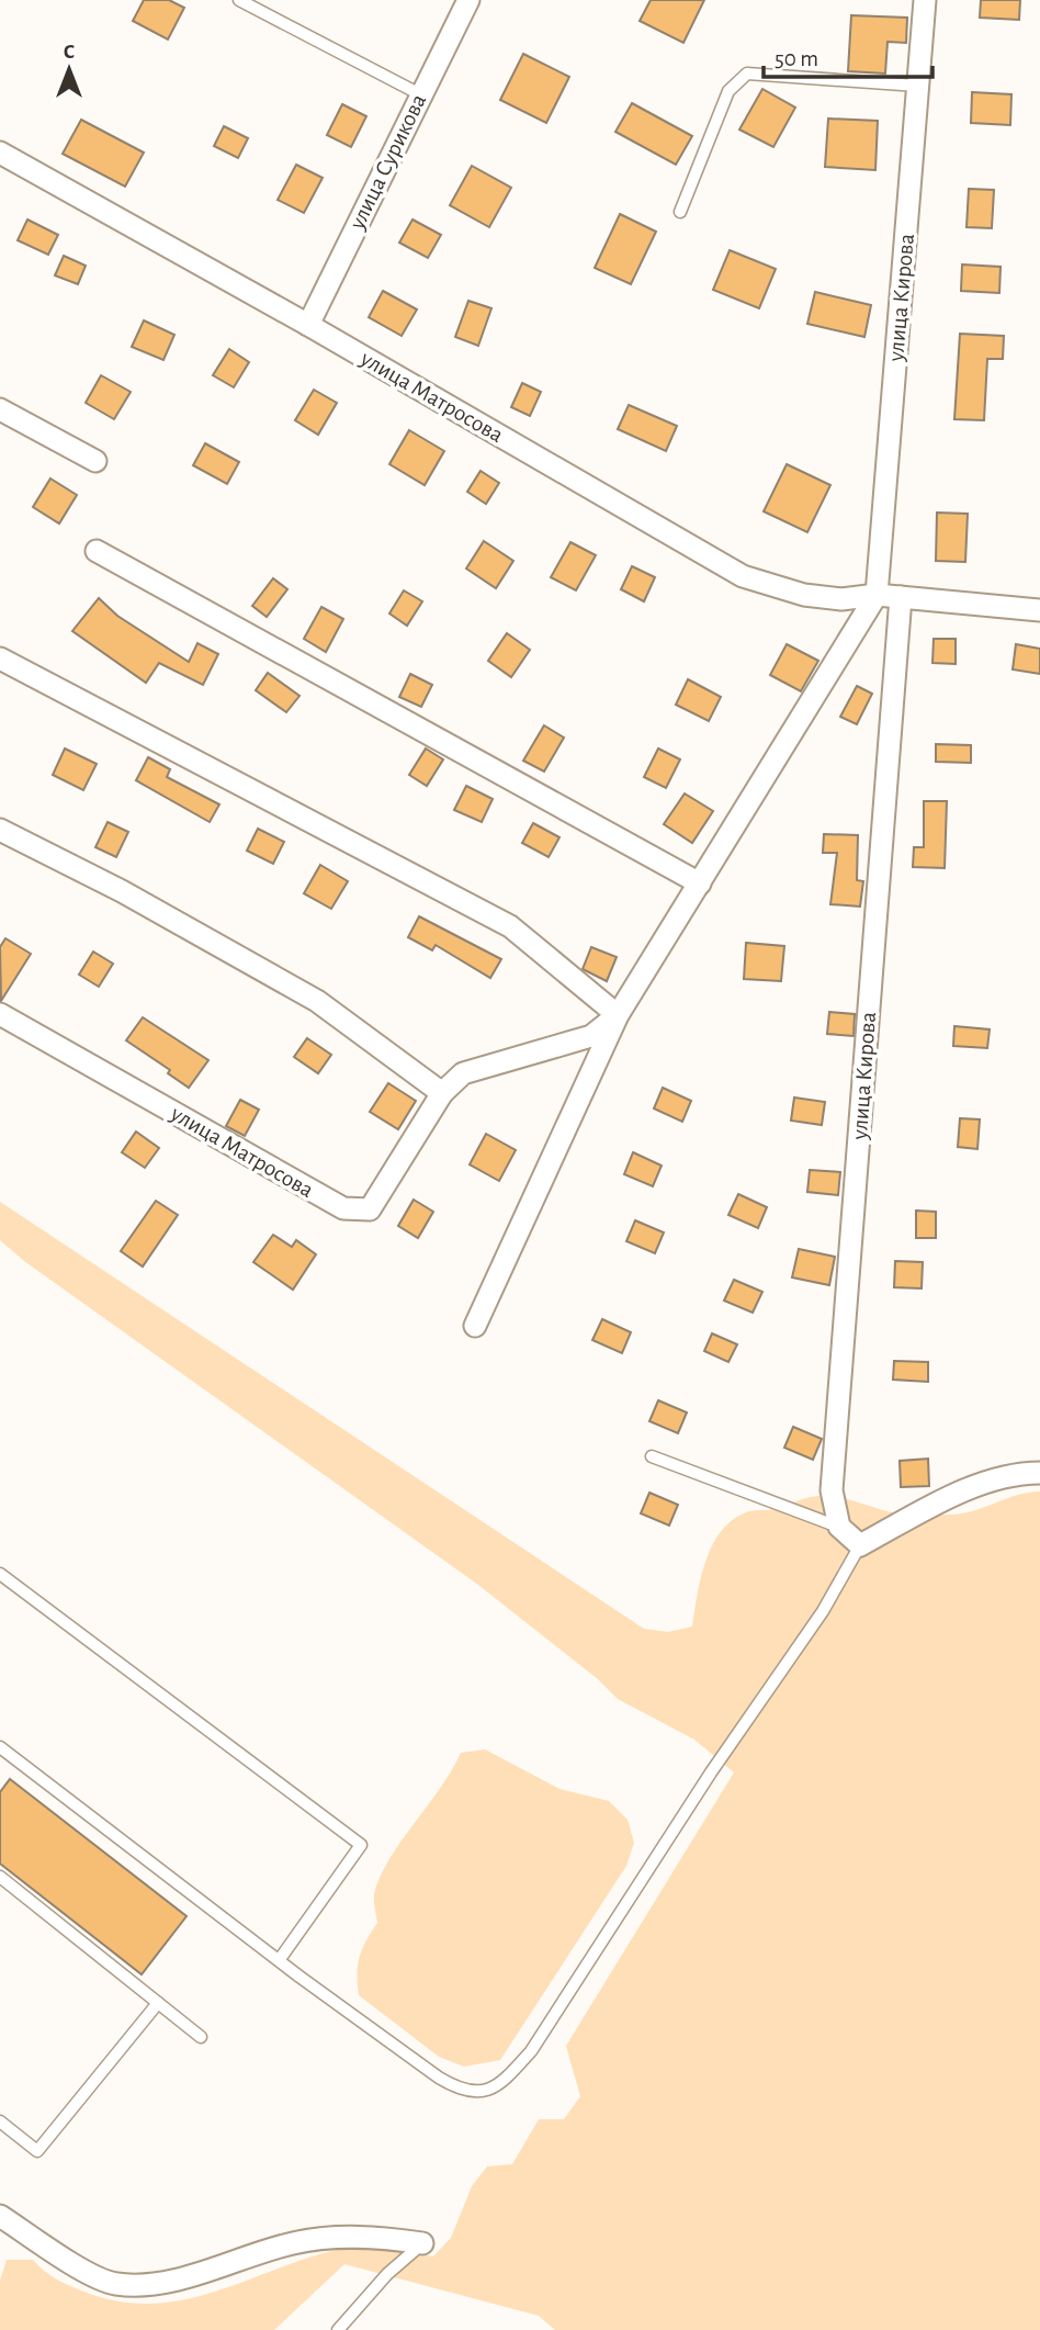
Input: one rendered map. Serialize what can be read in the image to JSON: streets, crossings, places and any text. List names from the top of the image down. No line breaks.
{"streets":{"street":["улица Сурикова","улица Кирова","улица Матросова"]},"crossings":[["улица Сурикова","улица Матросова"],["улица Кирова","улица Матросова"]],"scale_bar":"50 m","north":"top"}
